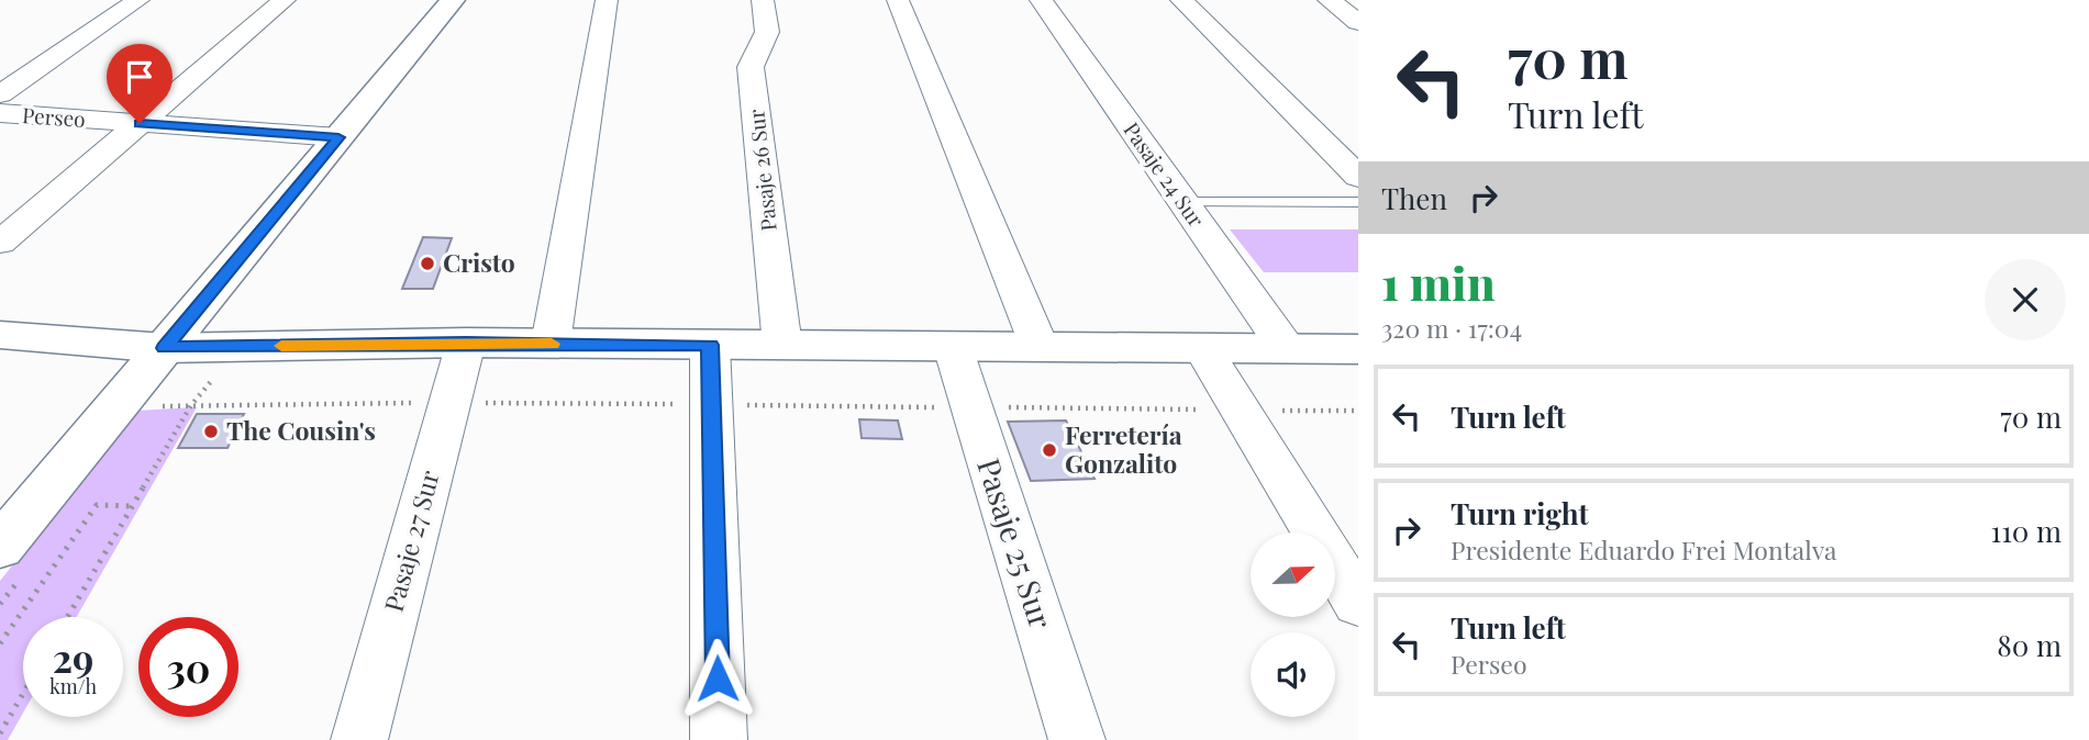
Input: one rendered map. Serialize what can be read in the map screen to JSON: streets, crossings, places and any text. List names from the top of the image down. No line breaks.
{"streets":{"street":["Perseo","Pasaje 26 Sur","Pasaje 24 Sur","Pasaje 27 Sur","Pasaje 25 Sur"]},"places":["Cristo","The Cousin's","Ferretería Gonzalito"],"north":"right","page":{"turn":["70 m","Turn left"],"then":"Then","heading":["1 min","320 m · 17:04"],"list":[{"name":"Turn left","value":"70 m"},{"name":"Turn right","note":"Presidente Eduardo Frei Montalva","value":"110 m"},{"name":"Turn left","note":"Perseo","value":"80 m"}],"speed":"29 km/h","limit":"30"}}
